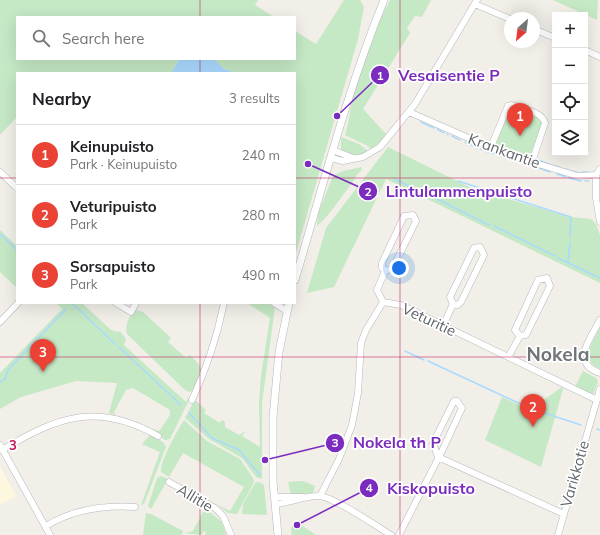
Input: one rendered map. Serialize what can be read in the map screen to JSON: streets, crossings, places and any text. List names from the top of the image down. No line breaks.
{"streets":{"street":["Krankantie","Veturitie","Varikkotie","Allitie"]},"crossings":[["Veturitie","Varikkotie"]],"districts":["Nokela"],"places":["Vesaisentie P","Lintulammenpuisto","Nokela th P","Kiskopuisto"],"north":"bottom left","page":{"map_buttons":["+","−"],"search":"Search here","heading":["Nearby","3 results"],"pins":["1","3","2"],"list":[{"mark":"1","name":"Keinupuisto","note":"Park · Keinupuisto","value":"240 m"},{"mark":"2","name":"Veturipuisto","note":"Park","value":"280 m"},{"mark":"3","name":"Sorsapuisto","note":"Park","value":"490 m"}]},"grid":{"rows":["3"]}}
